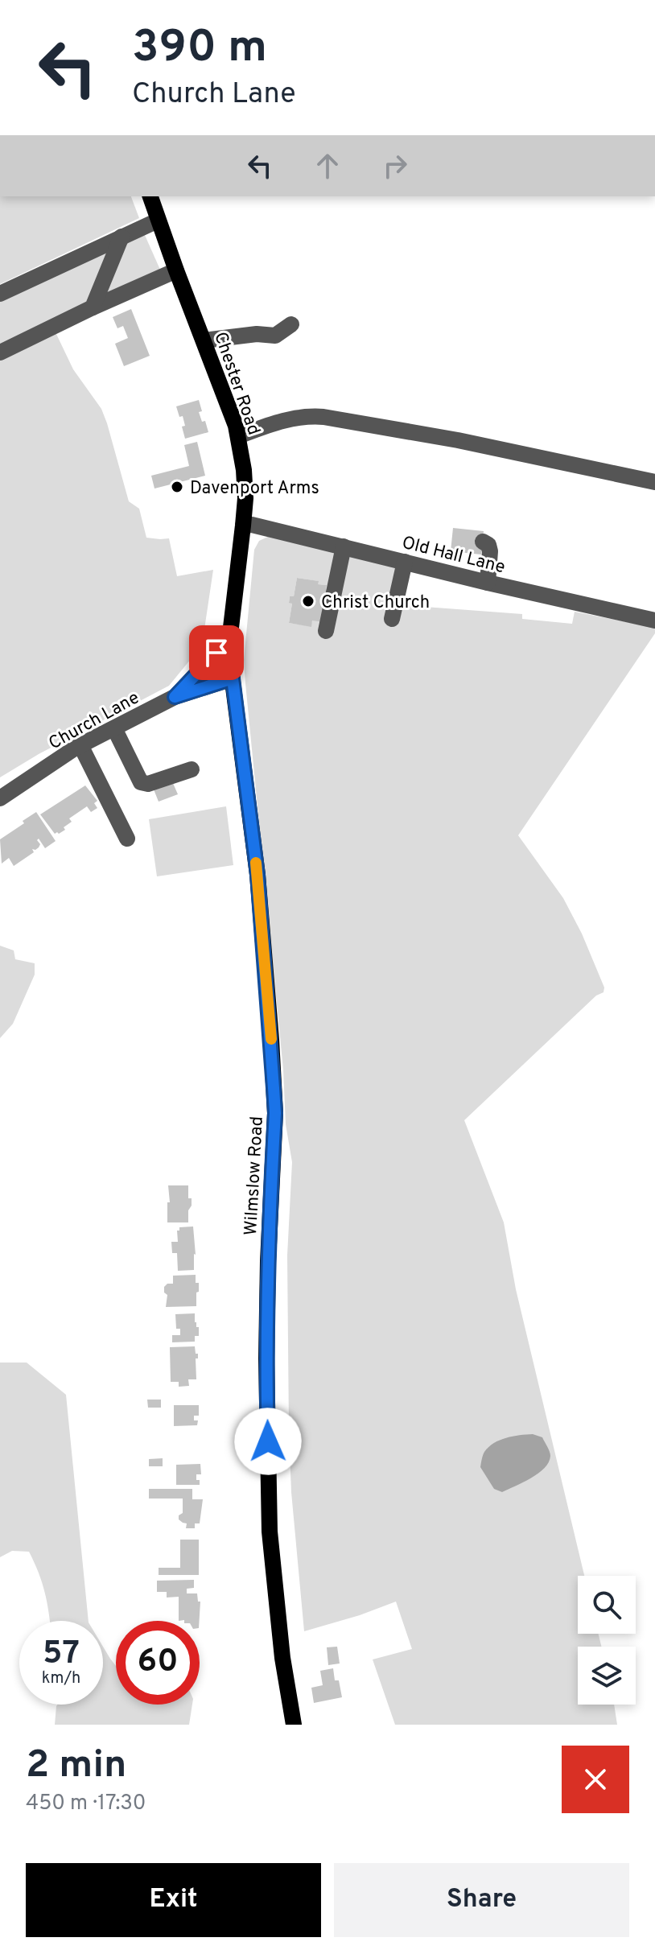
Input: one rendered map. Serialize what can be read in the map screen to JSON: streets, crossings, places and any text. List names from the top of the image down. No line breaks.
{"streets":{"main road":["Chester Road","Wilmslow Road"],"street":["Old Hall Lane","Church Lane"]},"crossings":[["Chester Road","Old Hall Lane"],["Chester Road","Church Lane"],["Chester Road","Wilmslow Road"],["Church Lane","Wilmslow Road"]],"places":["Davenport Arms","Christ Church"],"page":{"turn":["390 m","Church Lane"],"speed":"57 km/h","limit":"60","heading":["2 min","450 m · 17:30"],"buttons":["Exit","Share"]}}
